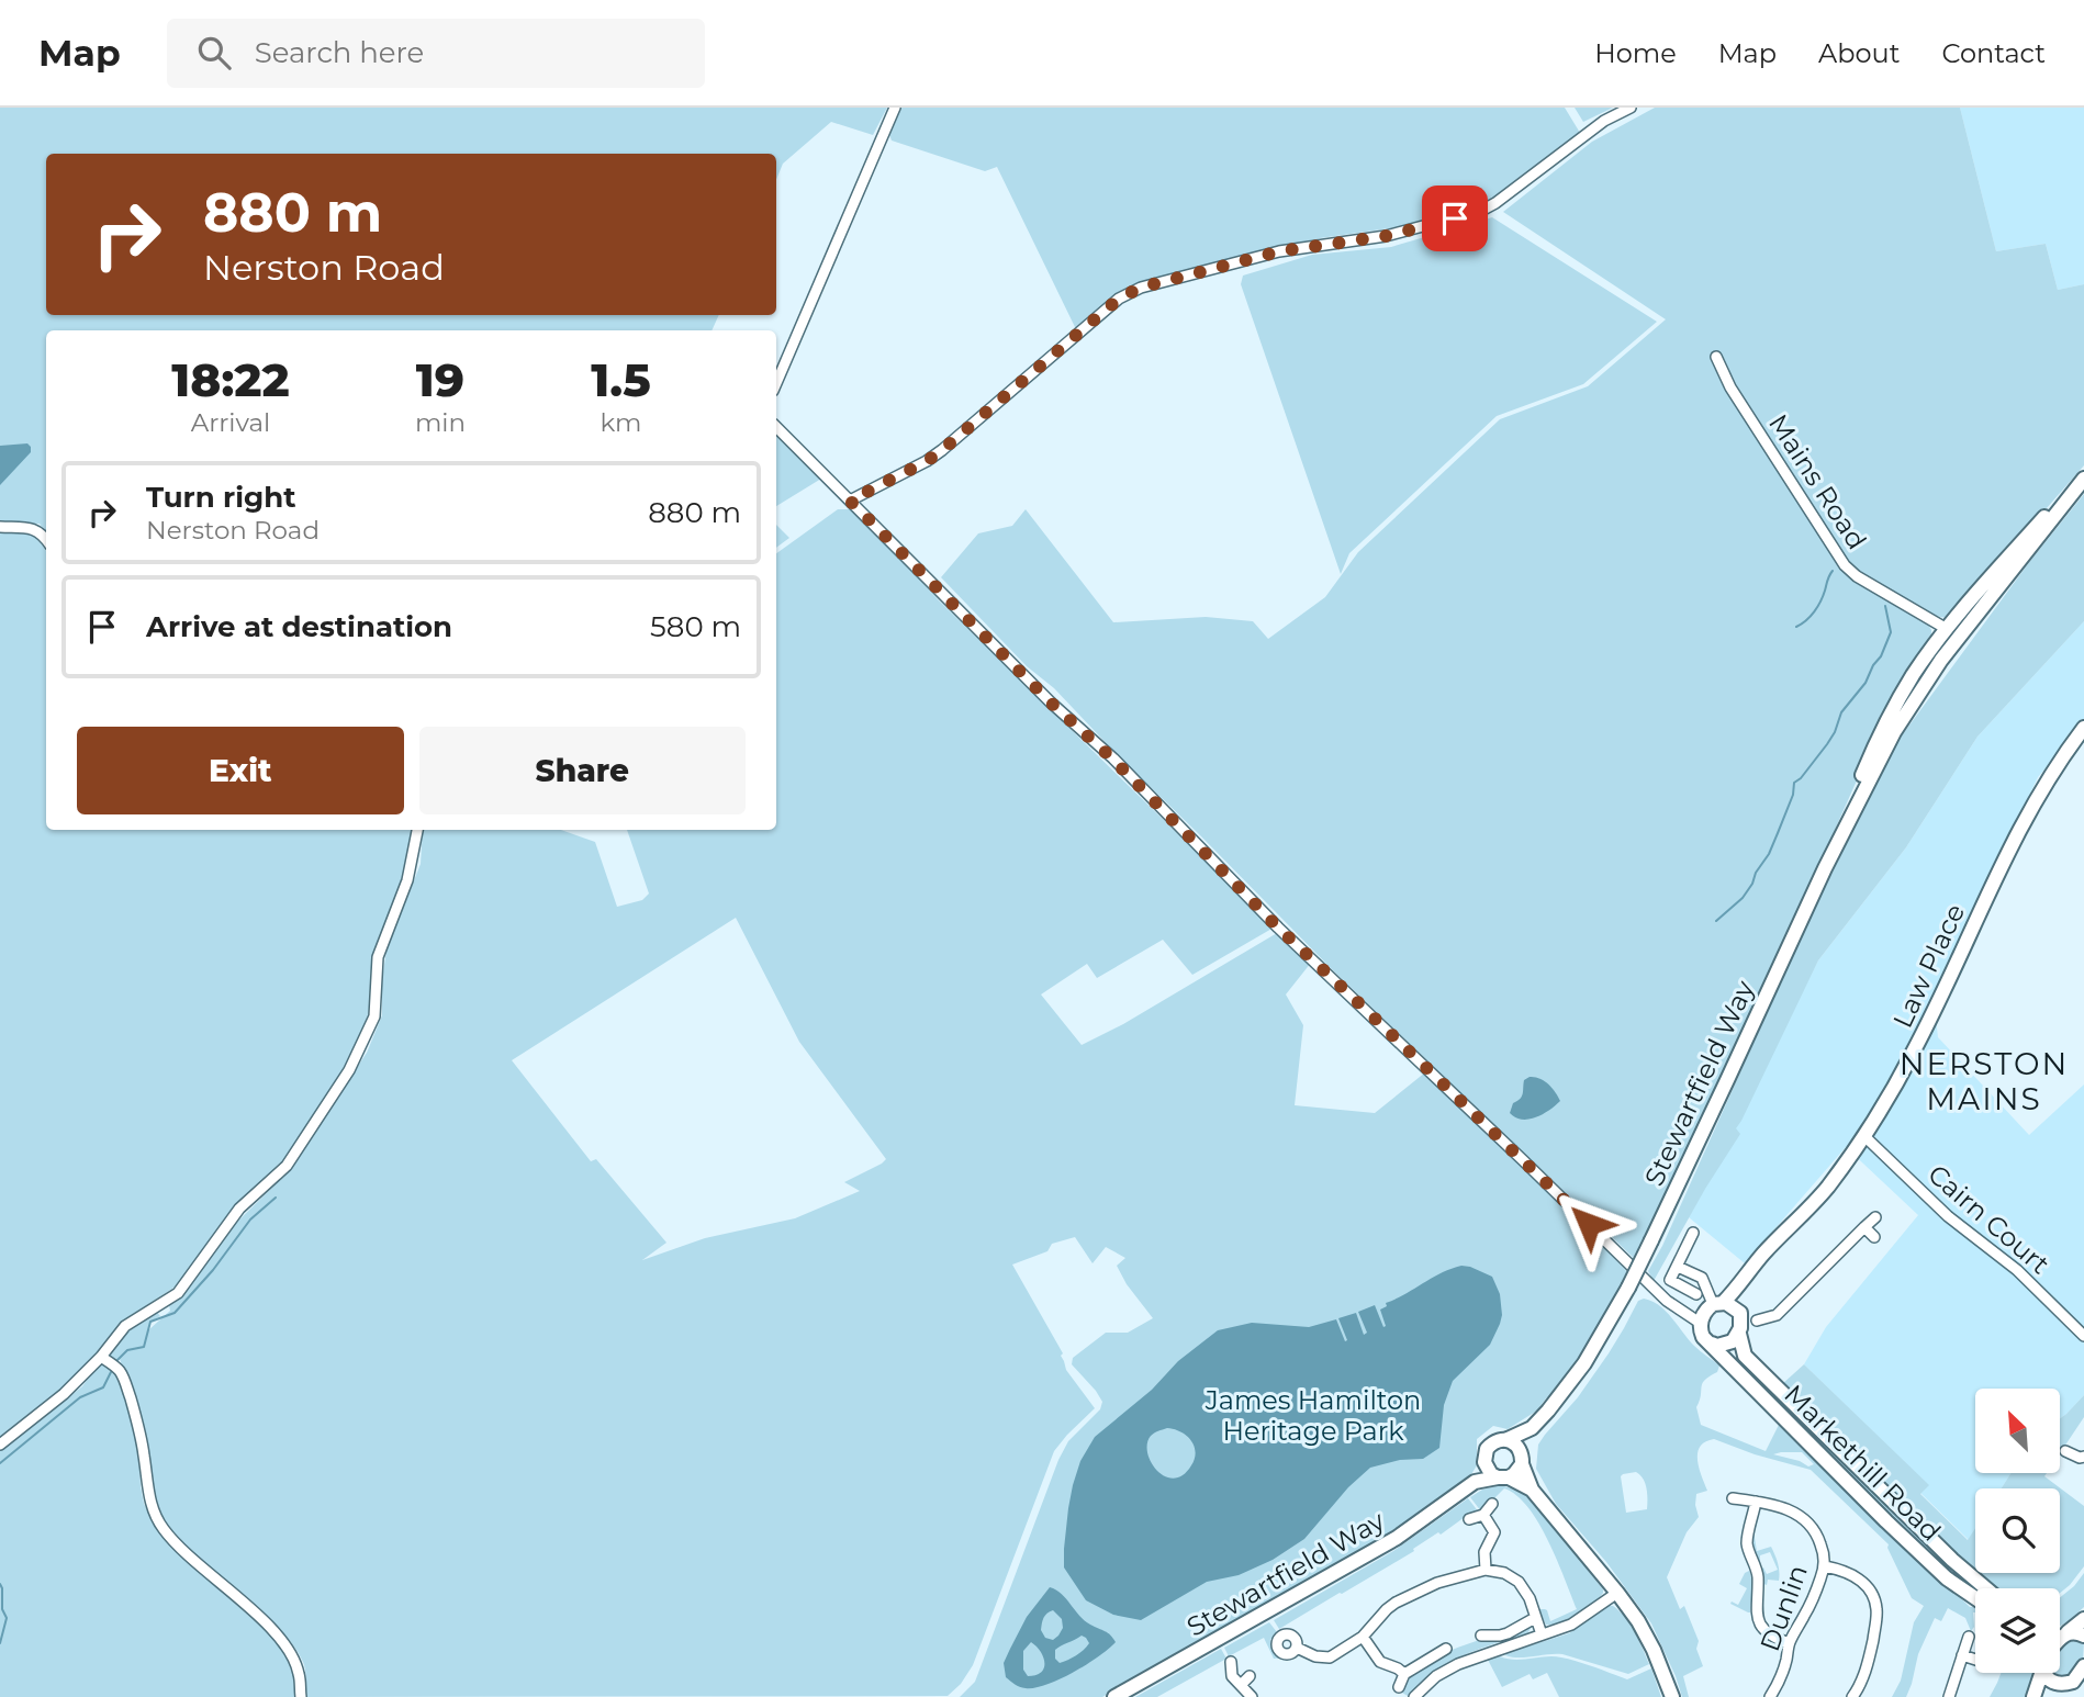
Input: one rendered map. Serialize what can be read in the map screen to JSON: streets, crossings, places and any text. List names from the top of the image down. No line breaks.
{"streets":{"street":["Mains Road","Law Place","Stewartfield Way","Cairn Court","Markethill Road","Dunlin"]},"crossings":[["Mains Road","Stewartfield Way"],["Law Place","Cairn Court"],["Law Place","Markethill Road"]],"districts":["NERSTON MAINS"],"parks":["James Hamilton Heritage Park"],"north":"top left","page":{"header":"Map","search":"Search here","nav":["Home","Map","About","Contact"],"turn":["880 m","Nerston Road"],"eta":["18:22","Arrival","19","min","1.5","km"],"list":[{"name":"Turn right","note":"Nerston Road","value":"880 m"},{"name":"Arrive at destination","value":"580 m"}],"buttons":["Exit","Share"]}}
